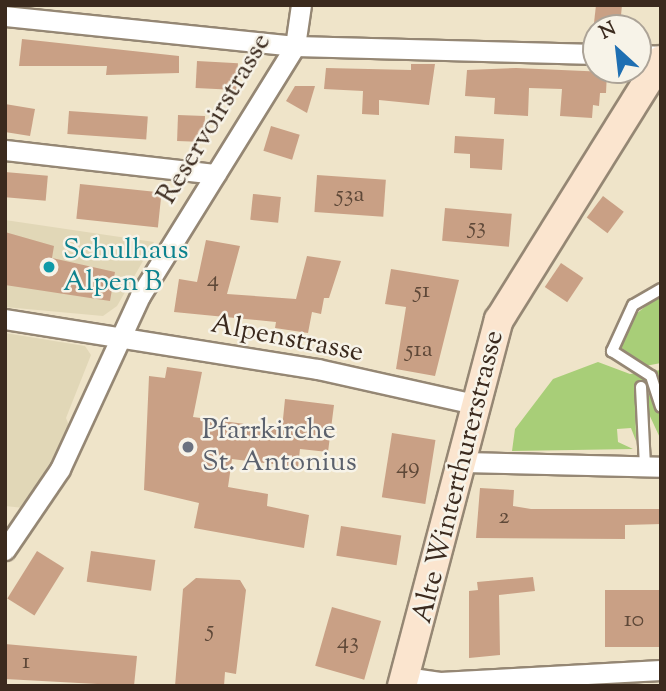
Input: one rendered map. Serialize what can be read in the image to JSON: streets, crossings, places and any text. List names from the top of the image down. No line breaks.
{"streets":{"main road":["Alte Winterthurerstrasse"],"street":["Reservoirstrasse","Alpenstrasse"]},"crossings":[["Reservoirstrasse","Alpenstrasse"],["Alpenstrasse","Alte Winterthurerstrasse"]],"places":["Schulhaus Alpen B","Pfarrkirche St. Antonius"],"house_numbers":["53a","53","4","51","51a","49","2","10","5","43","1"],"north":"top left"}
